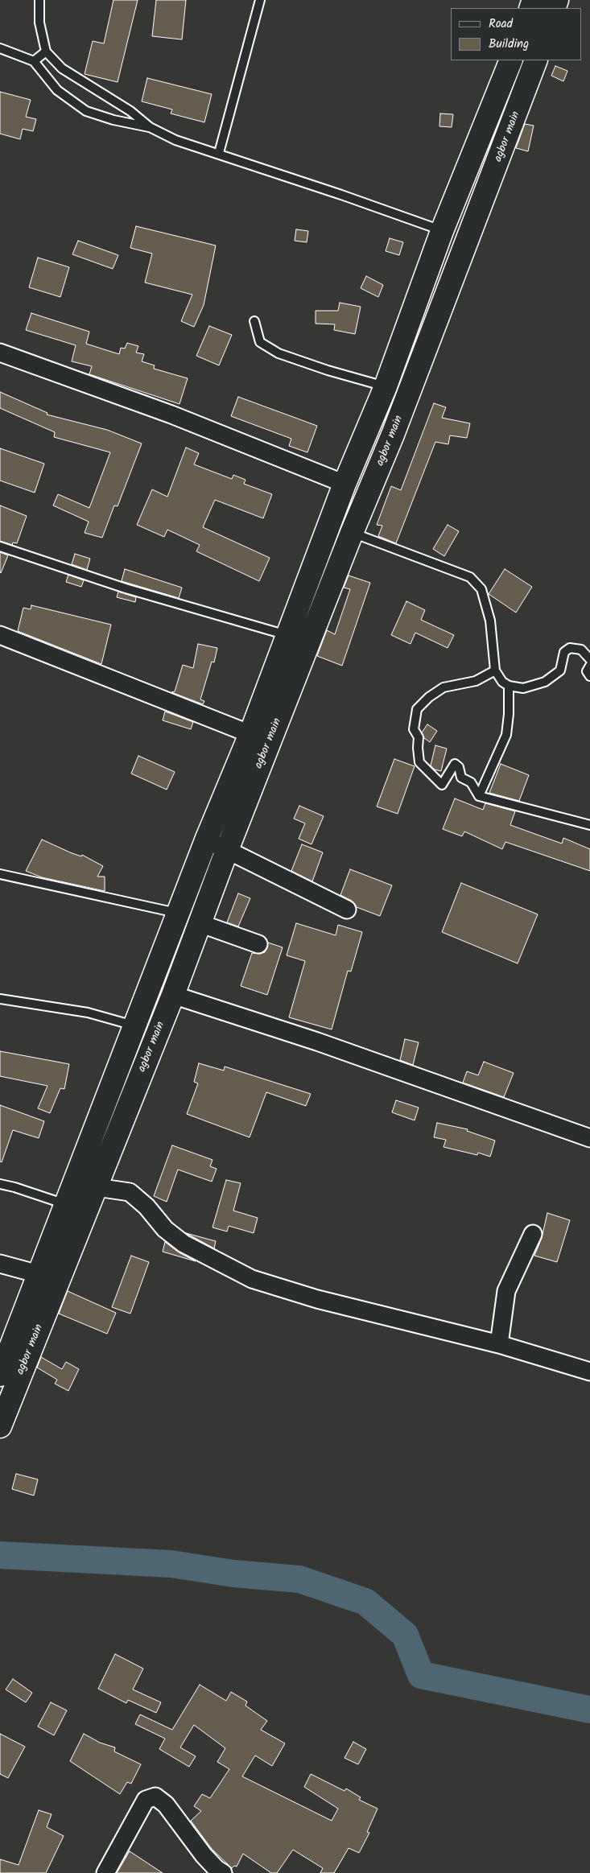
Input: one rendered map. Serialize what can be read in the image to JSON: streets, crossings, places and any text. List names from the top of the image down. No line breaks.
{"streets":{"main road":["agbor main"]},"legend":["Road","Building"]}
